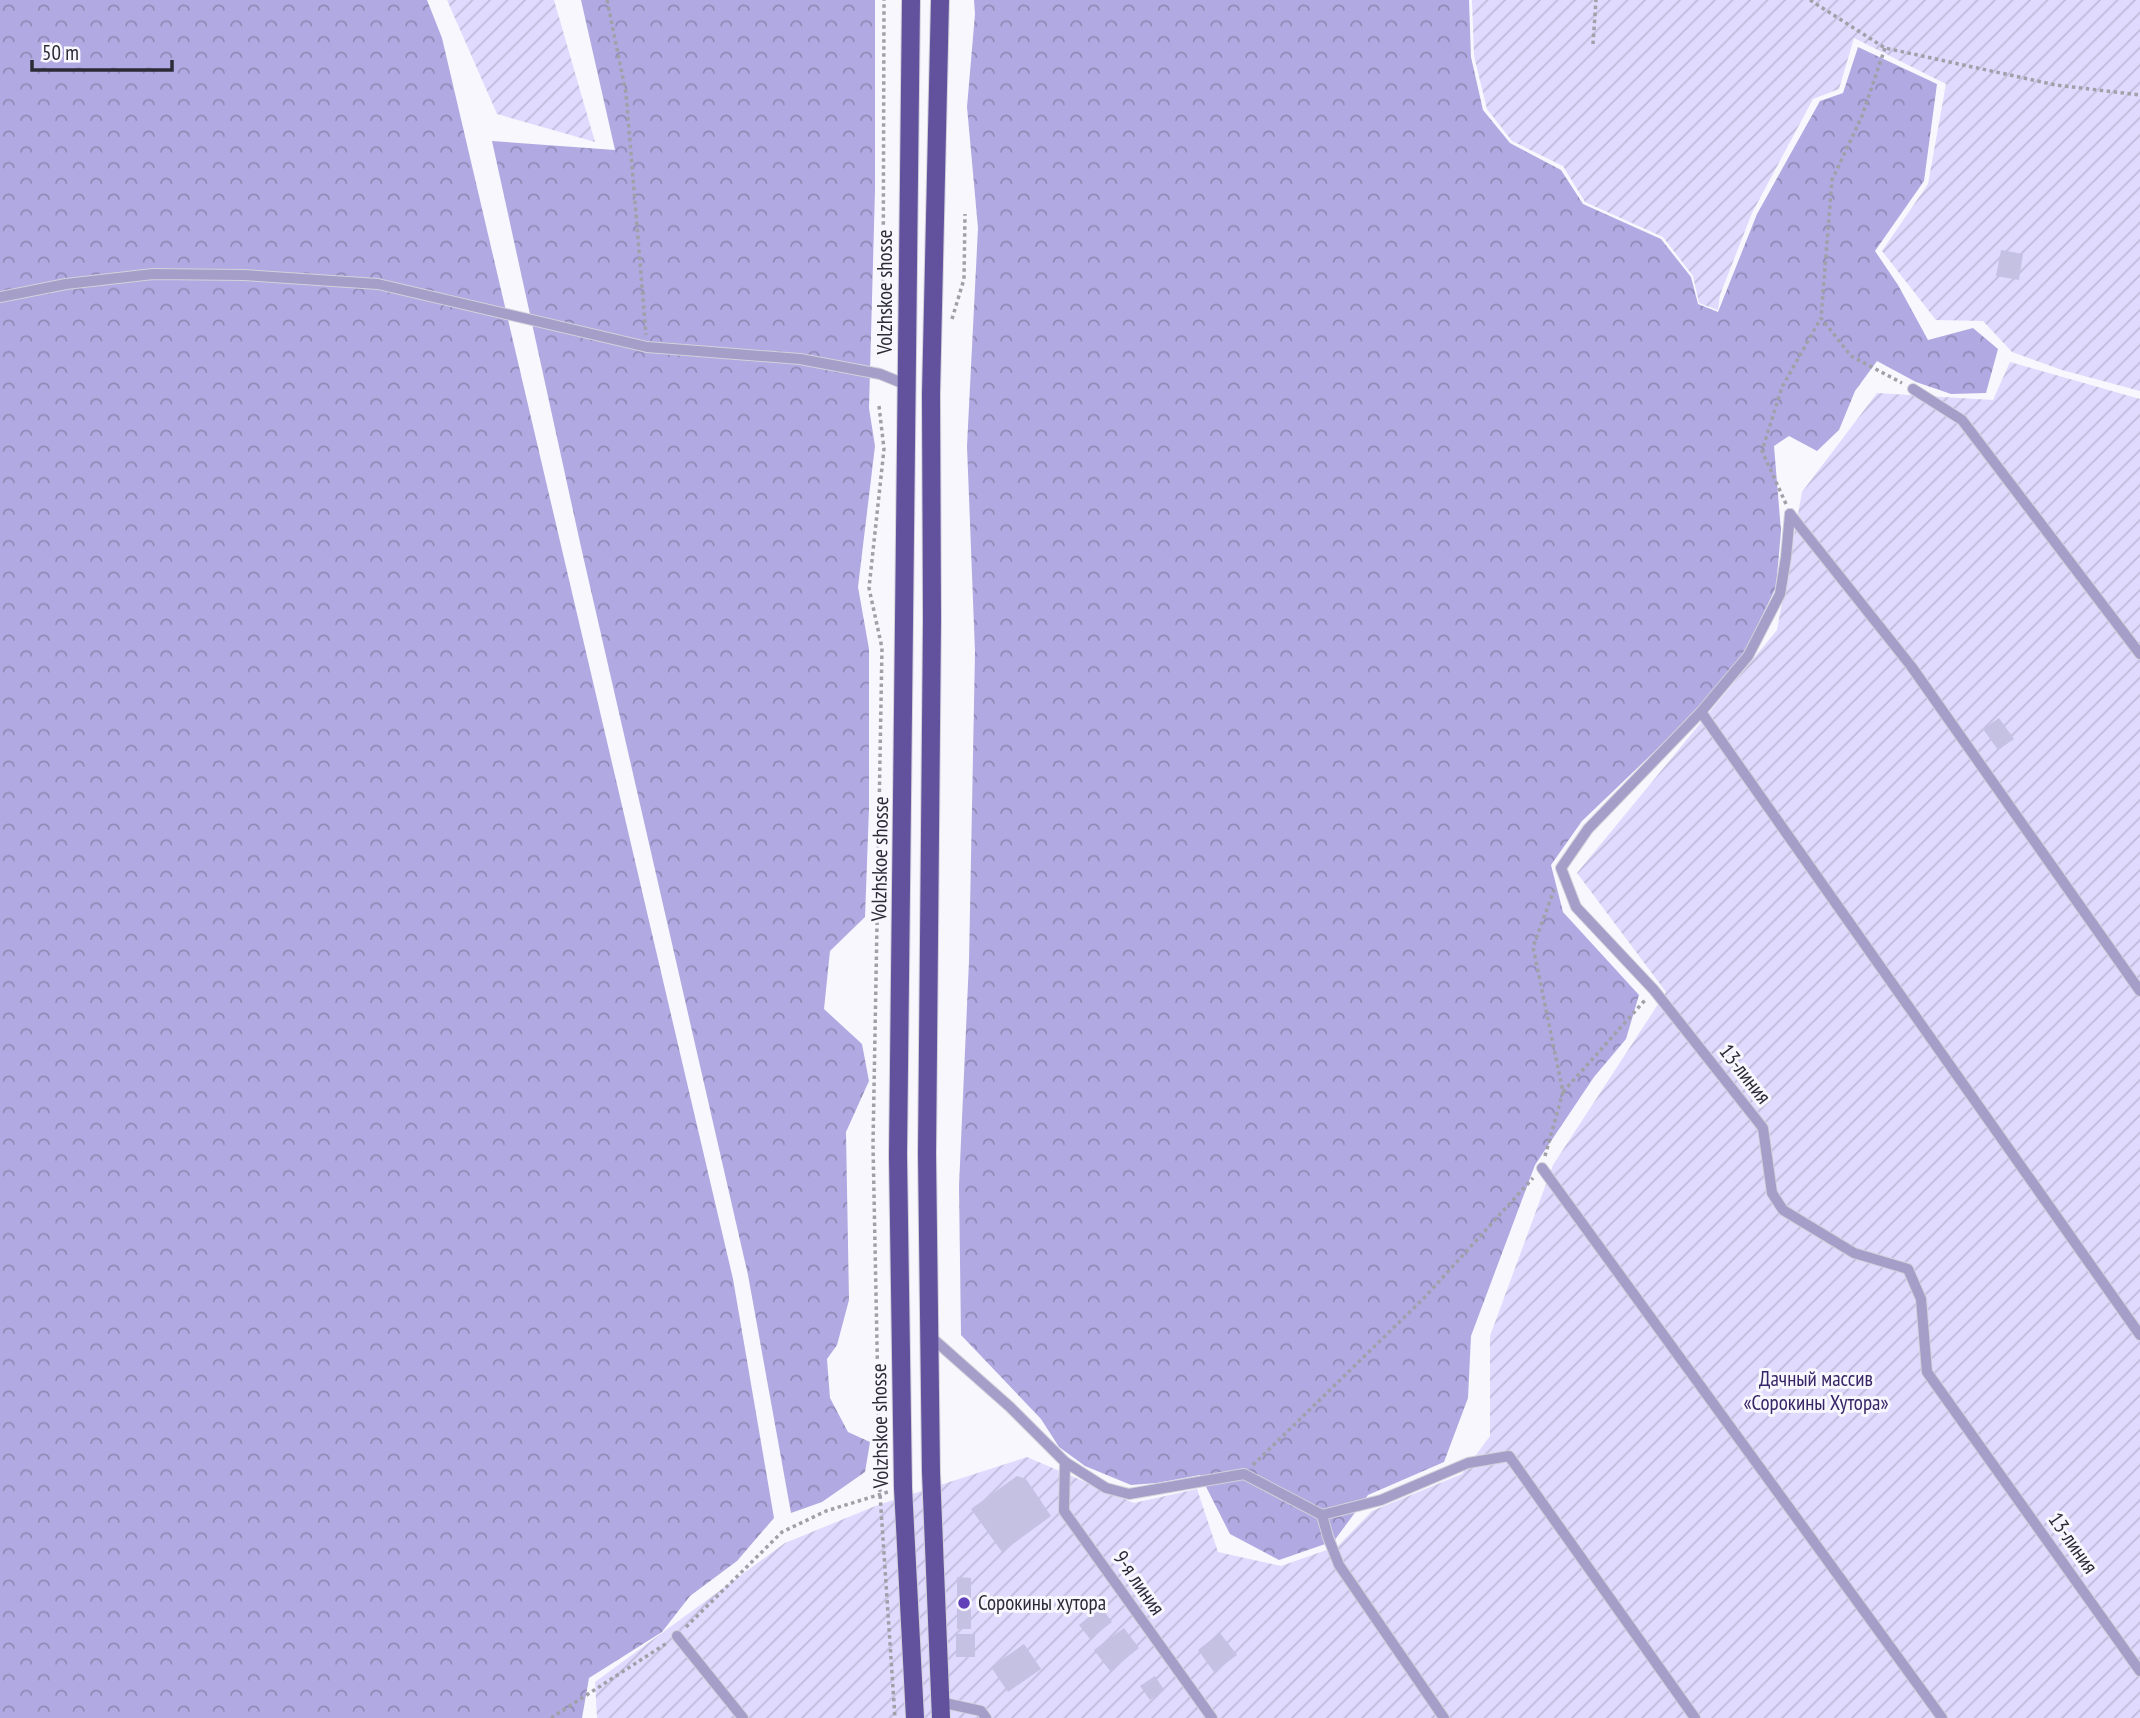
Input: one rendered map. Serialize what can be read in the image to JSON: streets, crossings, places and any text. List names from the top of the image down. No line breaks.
{"streets":{"main road":["Volzhskoe shosse"],"lane":["13-линия","9-я линия"]},"parks":["Дачный массив «Сорокины Хутора»"],"places":["Сорокины хутора"],"scale_bar":"50 m"}
